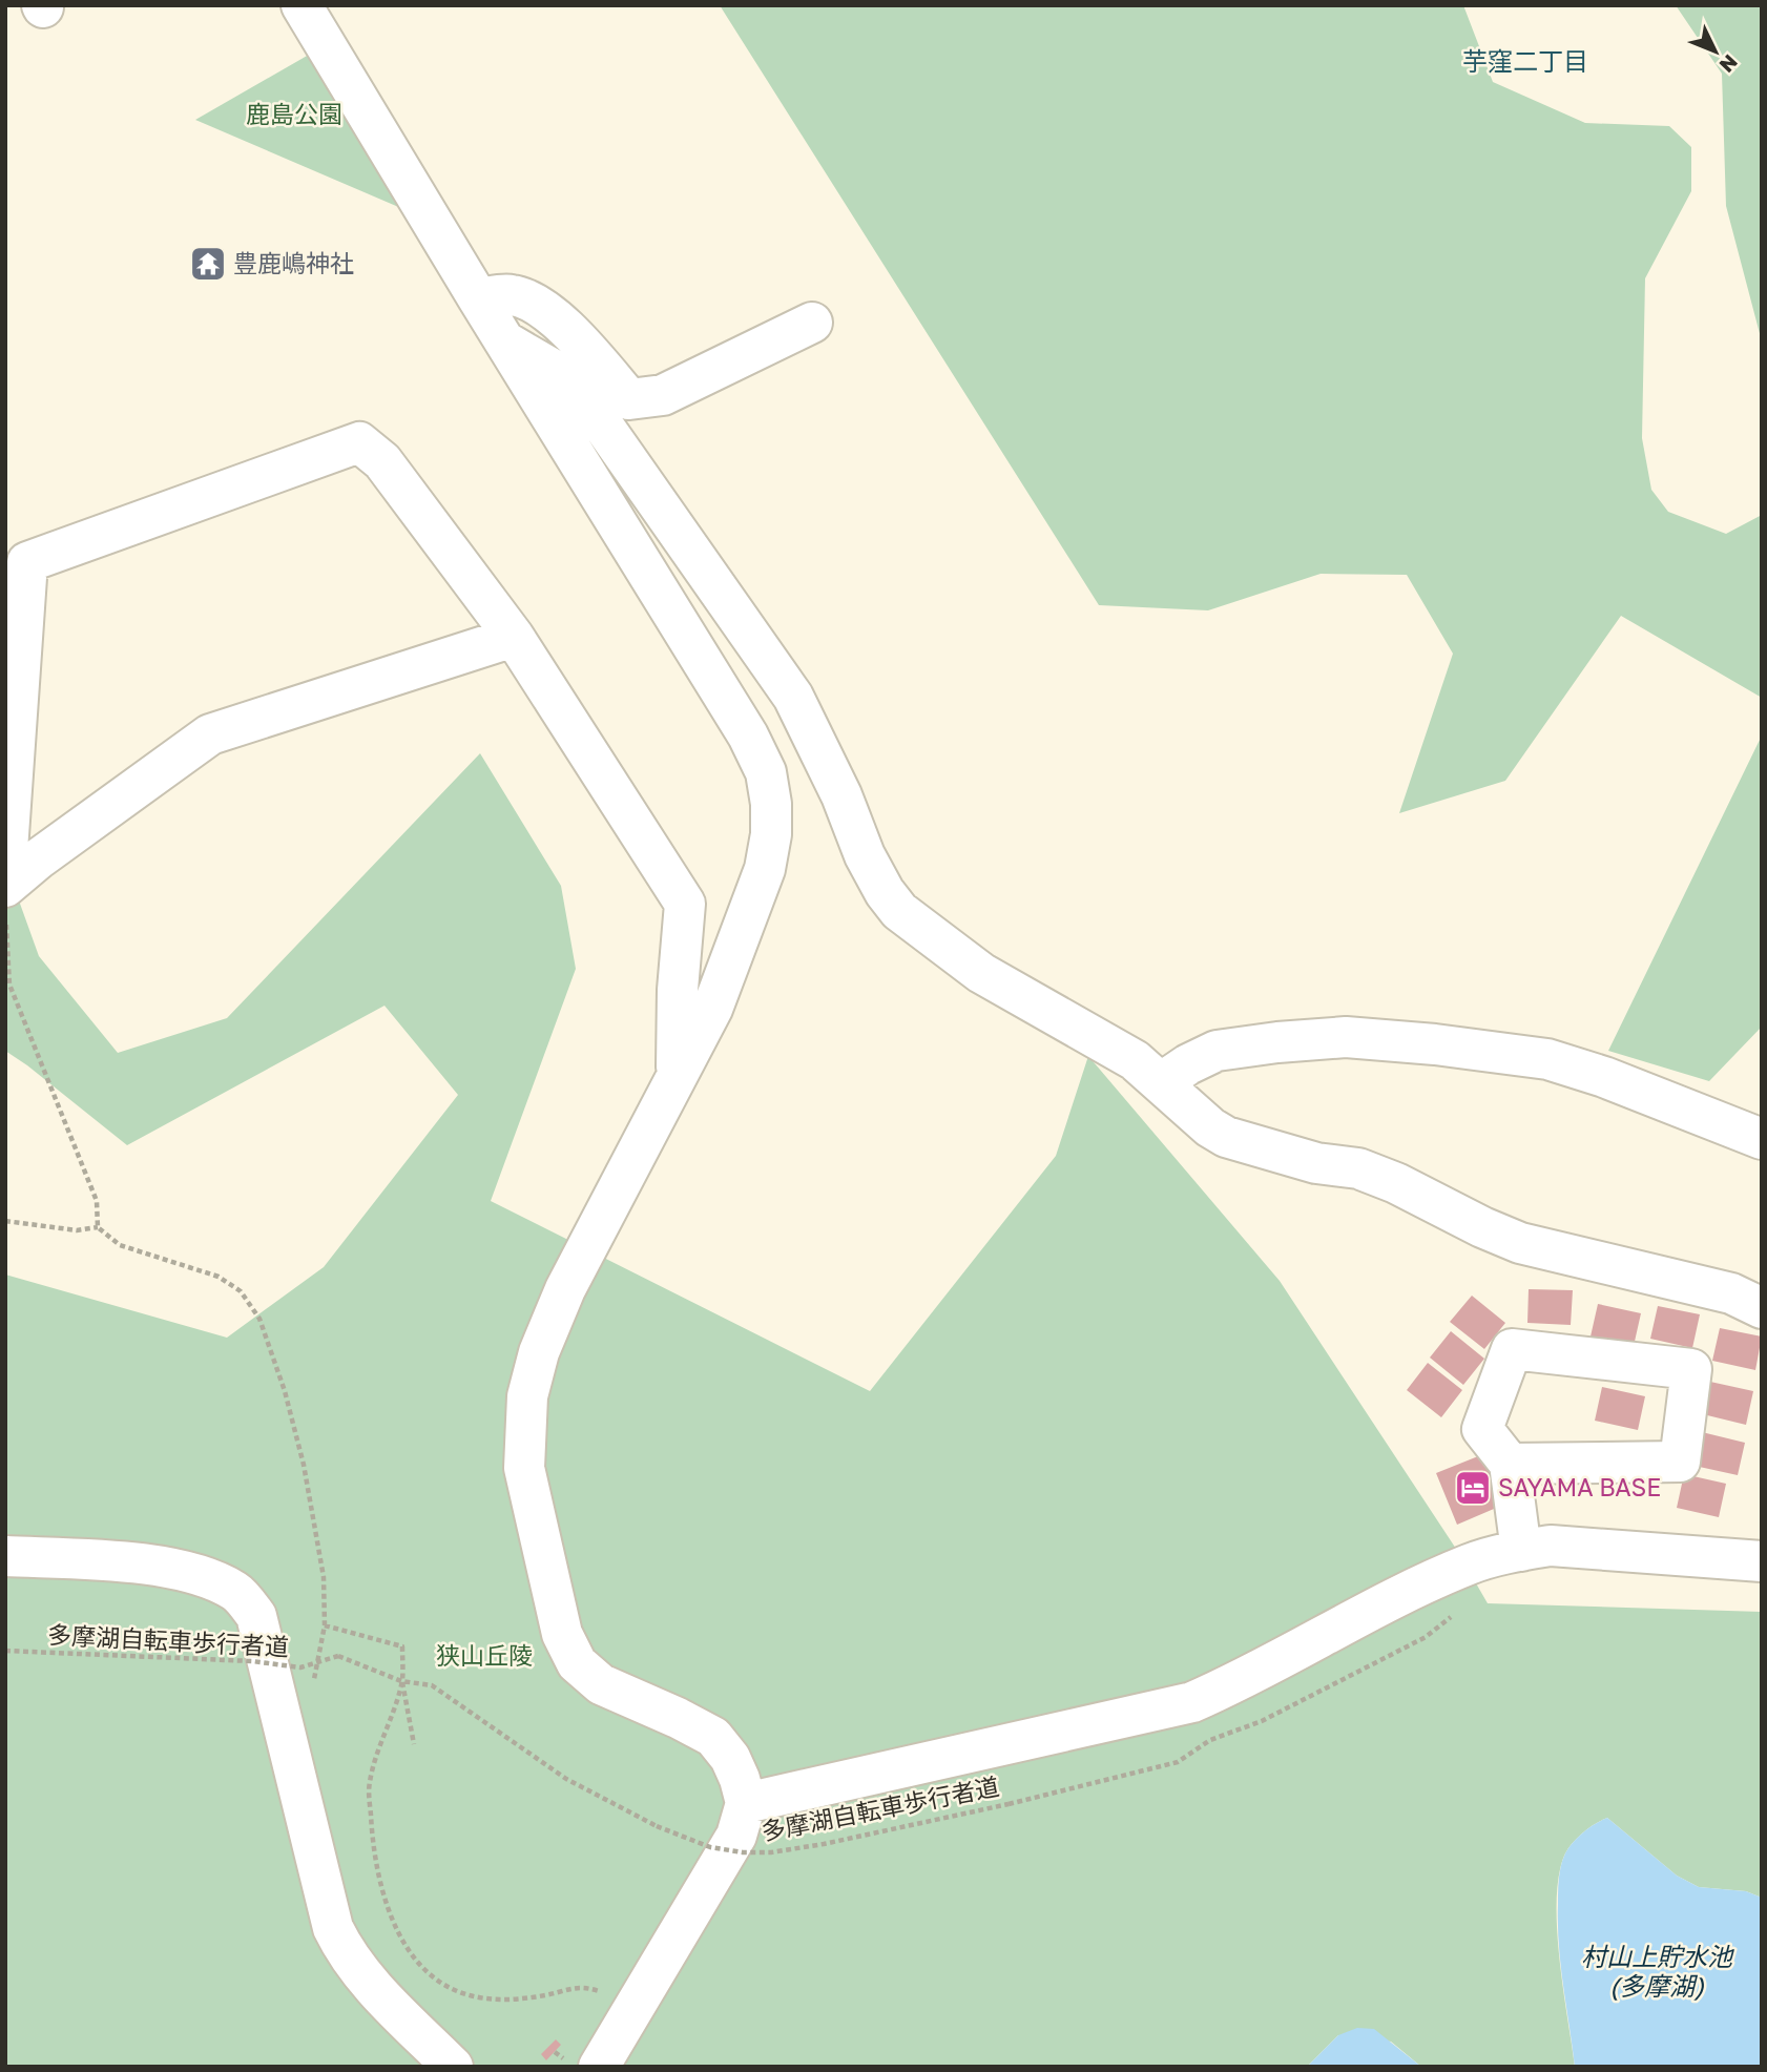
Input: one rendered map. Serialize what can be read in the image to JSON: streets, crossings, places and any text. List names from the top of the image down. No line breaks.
{"streets":{"path":["多摩湖自転車歩行者道"]},"districts":["芋窪二丁目"],"water":["村山上貯水池 (多摩湖)"],"parks":["鹿島公園","狭山丘陵"],"places":{"temple":["豊鹿嶋神社"],"hotel":["SAYAMA BASE"]},"north":"bottom right"}
